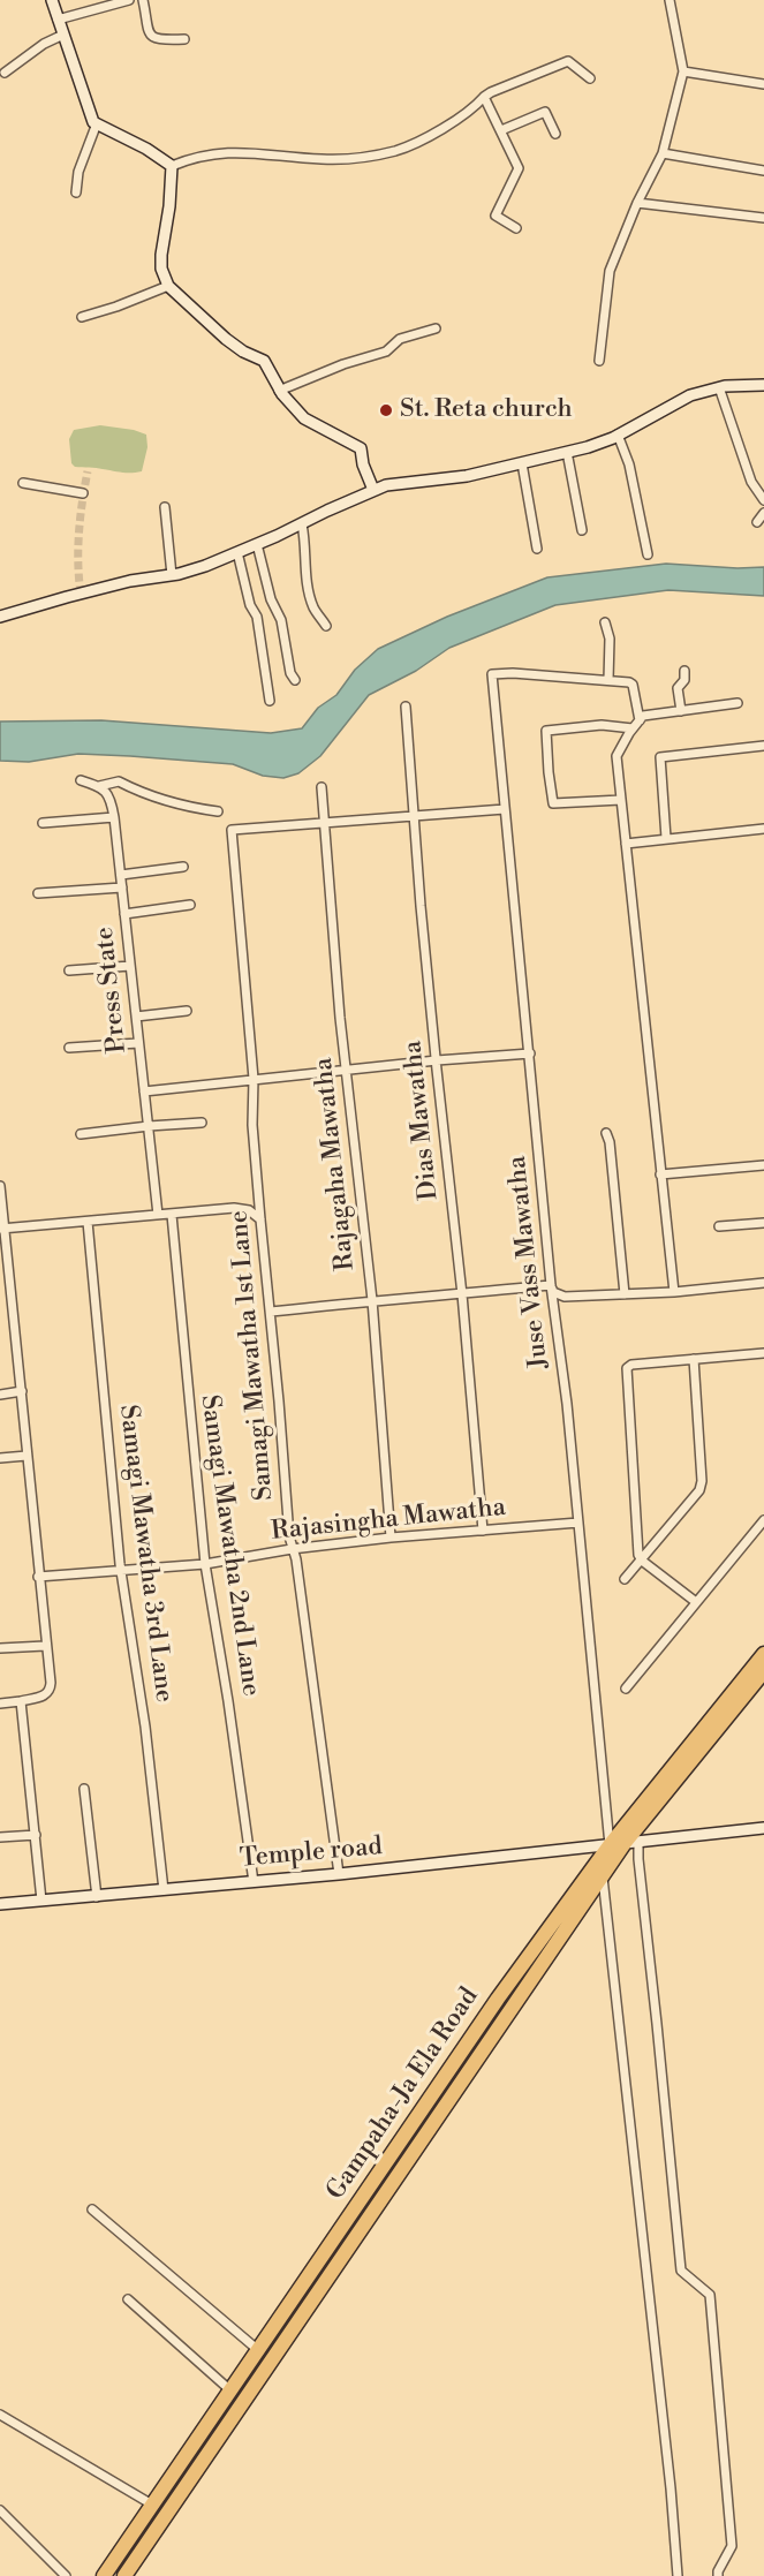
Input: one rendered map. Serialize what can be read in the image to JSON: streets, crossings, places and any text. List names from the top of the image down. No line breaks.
{"streets":{"highway":["Gampaha-Ja Ela Road"],"street":["Press State","Dias Mawatha","Rajagaha Mawatha","Juse Vass Mawatha","Samagi Mawatha 1st Lane","Rajasingha Mawatha","Samagi Mawatha 2nd Lane","Samagi Mawatha 3rd Lane","Temple road"]},"crossings":[["Dias Mawatha","Rajasingha Mawatha"],["Rajagaha Mawatha","Samagi Mawatha 1st Lane"],["Rajagaha Mawatha","Rajasingha Mawatha"],["Juse Vass Mawatha","Rajasingha Mawatha"],["Juse Vass Mawatha","Temple road"],["Juse Vass Mawatha","Gampaha-Ja Ela Road"],["Samagi Mawatha 1st Lane","Rajasingha Mawatha"],["Samagi Mawatha 1st Lane","Temple road"],["Rajasingha Mawatha","Samagi Mawatha 2nd Lane"],["Rajasingha Mawatha","Samagi Mawatha 3rd Lane"],["Samagi Mawatha 2nd Lane","Temple road"],["Samagi Mawatha 3rd Lane","Temple road"],["Temple road","Gampaha-Ja Ela Road"]],"places":["St. Reta church"]}
